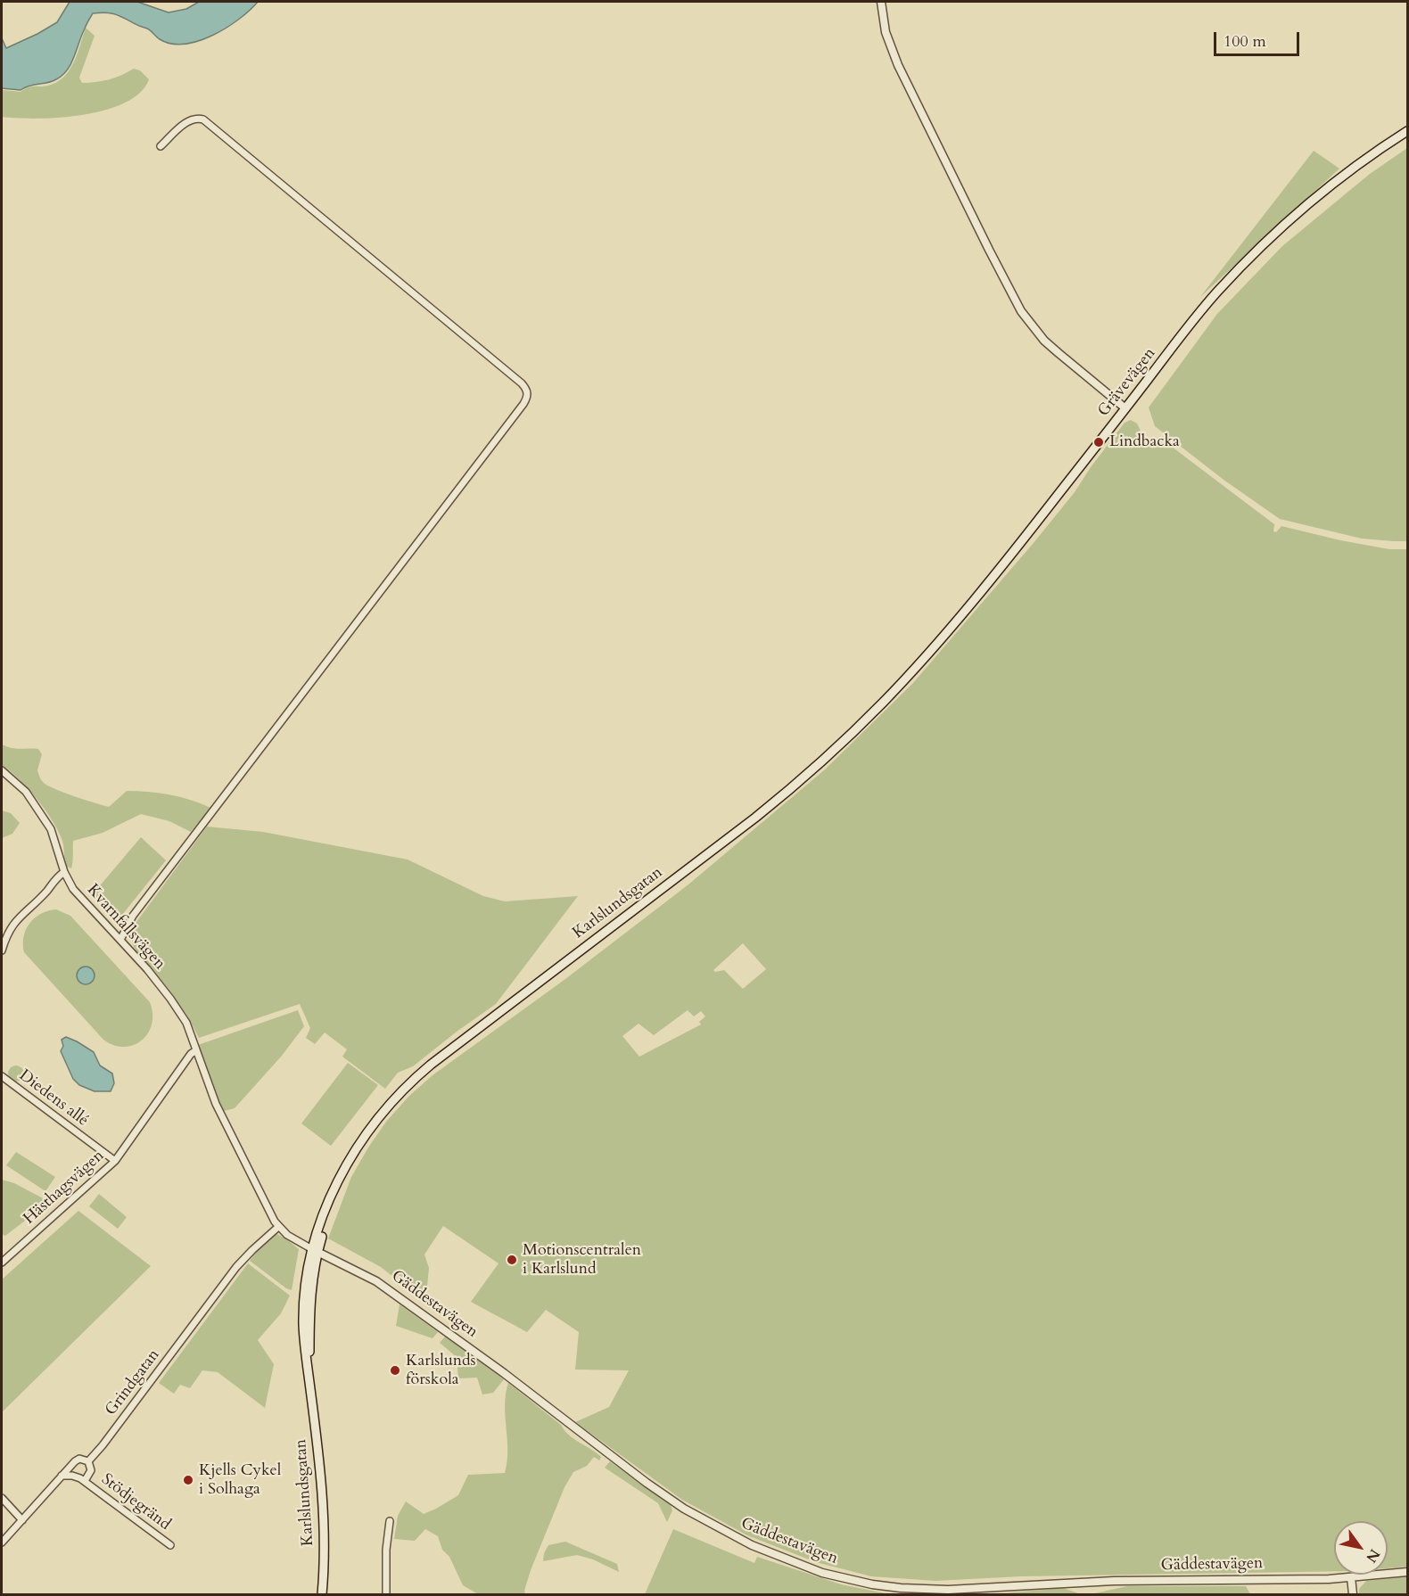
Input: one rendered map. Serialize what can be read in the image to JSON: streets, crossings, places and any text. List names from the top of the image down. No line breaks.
{"streets":{"main road":["Grävevägen","Karlslundsgatan"],"street":["Kvarnfallsvägen","Diedens allé","Hästhagsvägen","Gäddestavägen","Grindgatan","Stödjegränd"]},"crossings":[["Grävevägen","Karlslundsgatan"],["Karlslundsgatan","Kvarnfallsvägen"],["Karlslundsgatan","Gäddestavägen"],["Kvarnfallsvägen","Hästhagsvägen"],["Kvarnfallsvägen","Gäddestavägen"],["Kvarnfallsvägen","Grindgatan"],["Diedens allé","Hästhagsvägen"],["Grindgatan","Stödjegränd"]],"places":["Lindbacka","Motionscentralen i Karlslund","Karlslunds förskola","Kjells Cykel i Solhaga"],"scale_bar":"100 m","north":"bottom right"}
